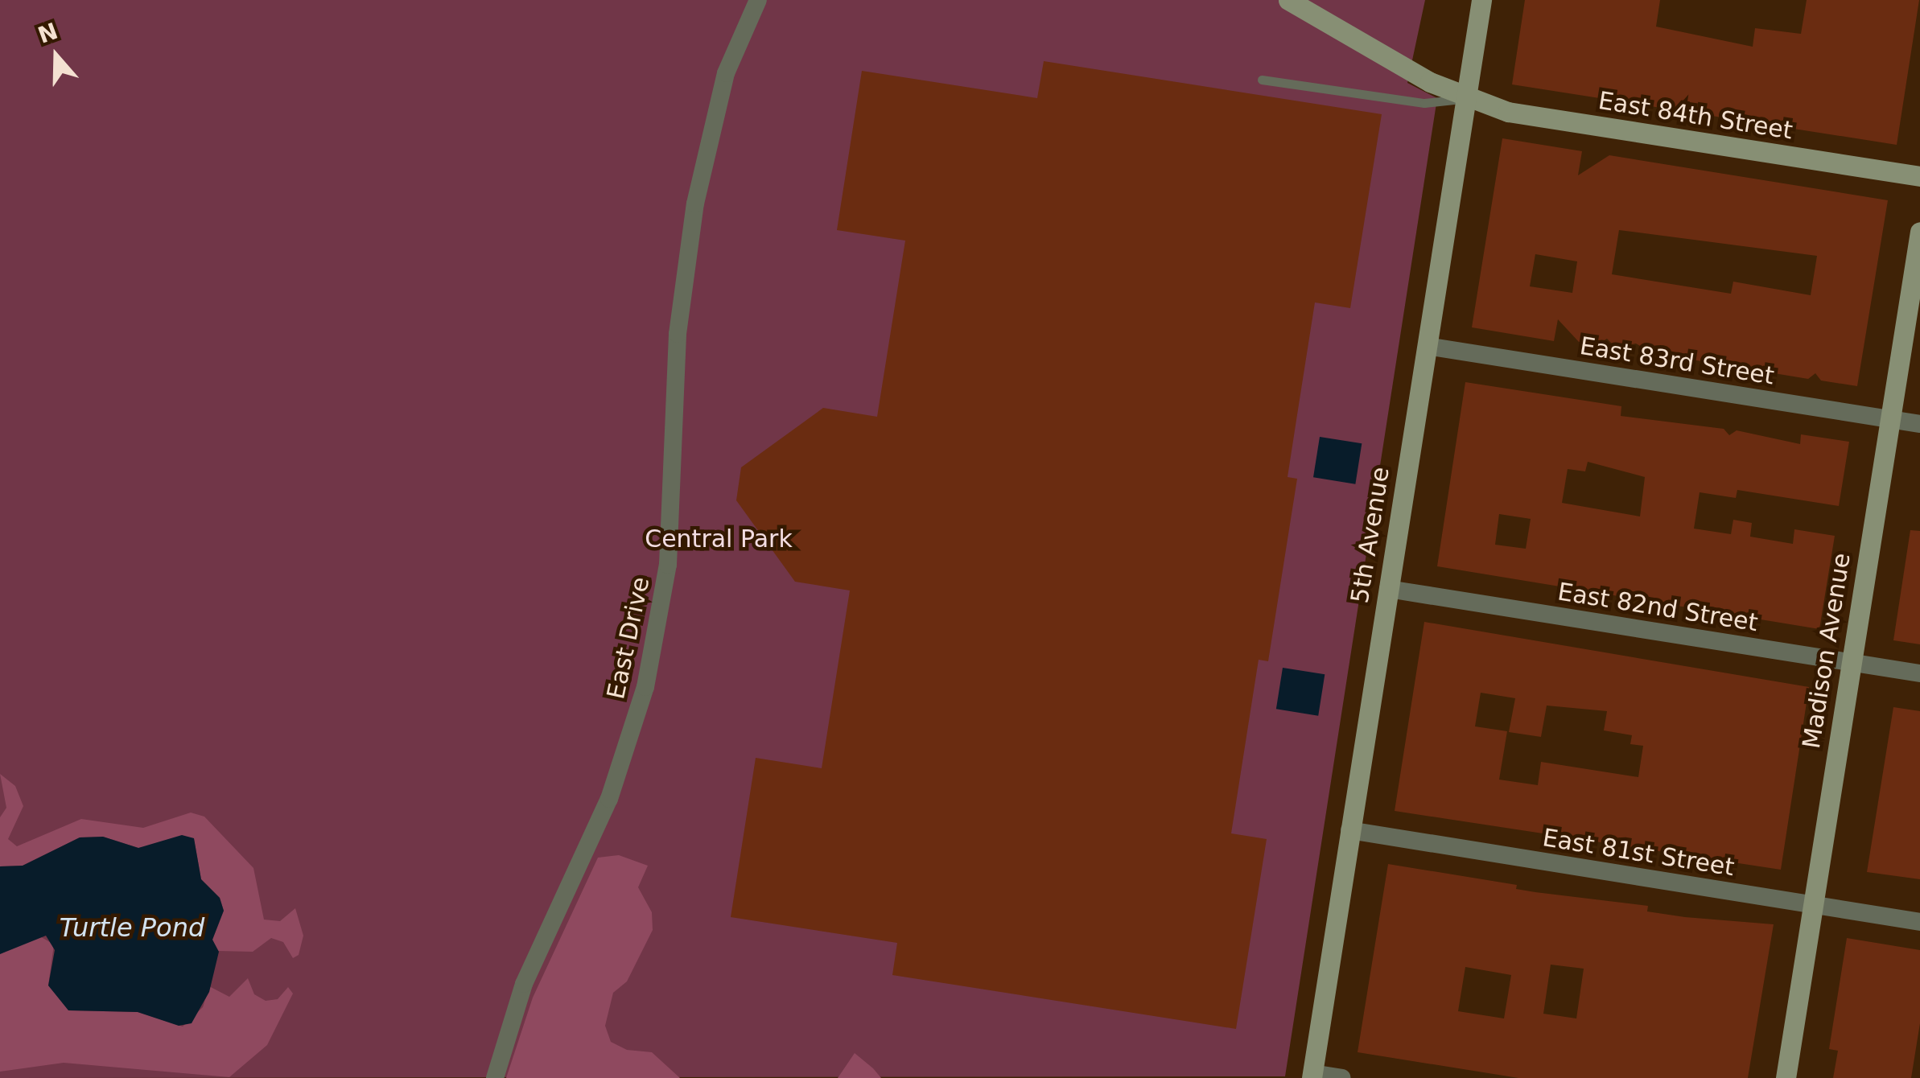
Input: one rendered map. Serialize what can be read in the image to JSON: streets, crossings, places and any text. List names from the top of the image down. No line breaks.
{"streets":{"main road":["East 84th Street","5th Avenue","Madison Avenue"],"street":["East 83rd Street","East 82nd Street","East Drive","East 81st Street"]},"crossings":[["East 84th Street","5th Avenue"],["East 83rd Street","5th Avenue"],["East 83rd Street","Madison Avenue"],["5th Avenue","East 82nd Street"],["5th Avenue","East 81st Street"],["East 82nd Street","Madison Avenue"],["Madison Avenue","East 81st Street"]],"water":["Turtle Pond"],"parks":["Central Park"],"north":"top"}
